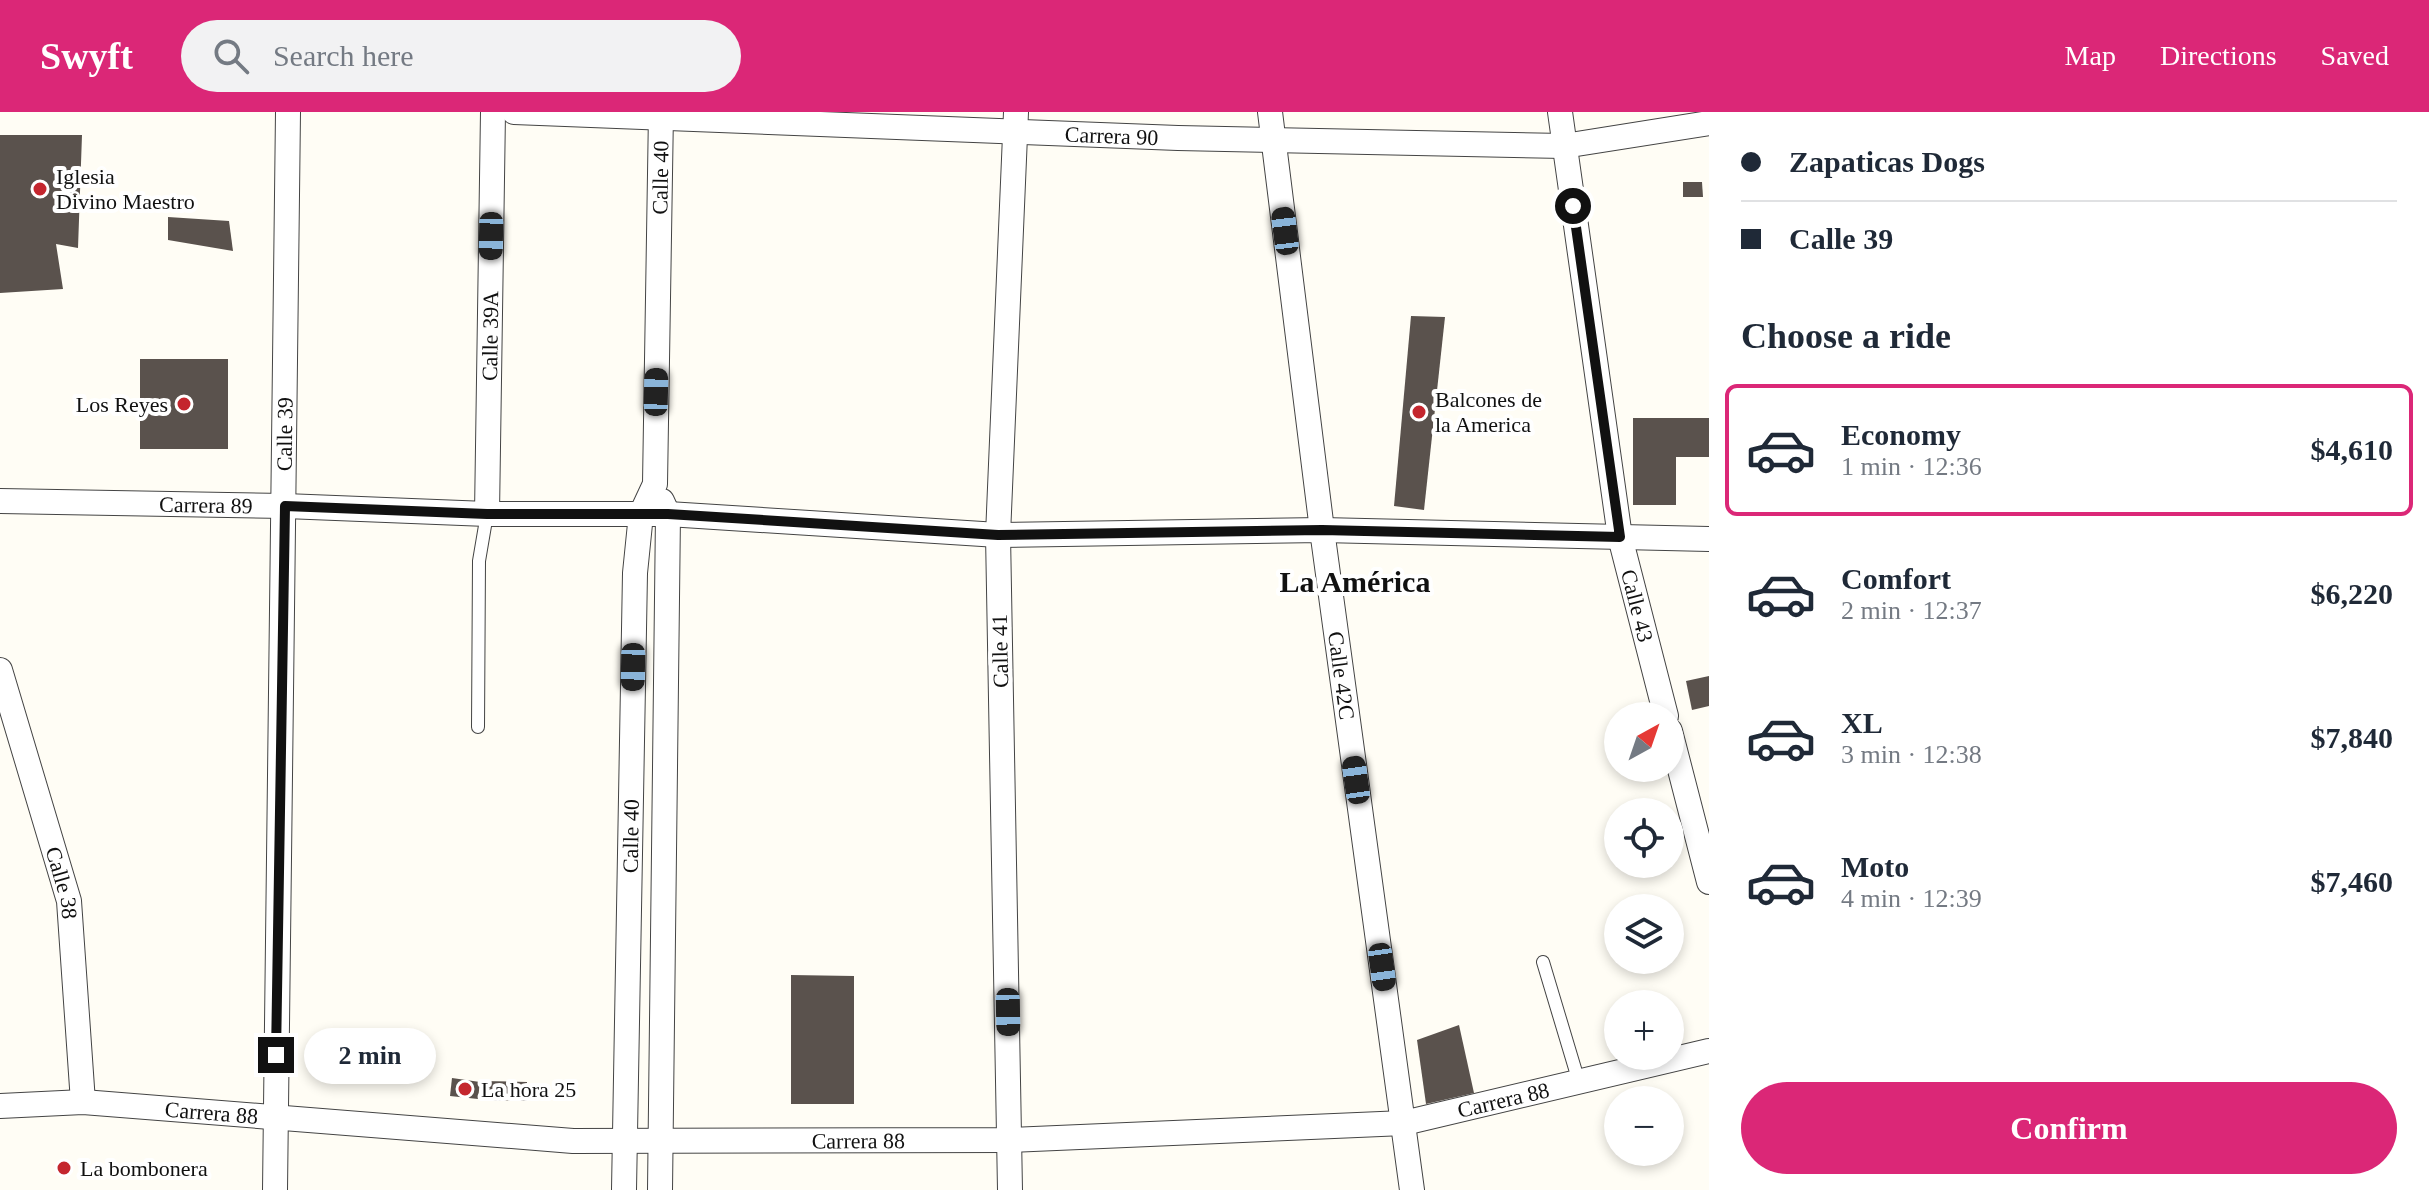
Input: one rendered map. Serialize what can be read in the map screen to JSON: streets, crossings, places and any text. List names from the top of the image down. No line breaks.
{"streets":{"street":["Carrera 90","Calle 40","Calle 39A","Calle 39","Carrera 89","Calle 43","Calle 41","Calle 42C","Calle 38","Carrera 88"]},"crossings":[["Carrera 90","Calle 40"],["Carrera 90","Calle 43"],["Carrera 90","Calle 41"],["Carrera 90","Calle 42C"],["Calle 40","Carrera 89"],["Calle 40","Carrera 88"],["Calle 39A","Carrera 89"],["Calle 39","Carrera 89"],["Calle 39","Carrera 88"],["Carrera 89","Calle 43"],["Carrera 89","Calle 41"],["Carrera 89","Calle 42C"],["Calle 41","Carrera 88"],["Calle 42C","Carrera 88"],["Calle 38","Carrera 88"]],"districts":["La América"],"places":["Iglesia Divino Maestro","Los Reyes","Balcones de la America","La hora 25","La bombonera"],"north":"top right","page":{"header":"Swyft","search":"Search here","nav":["Map","Directions","Saved"],"banner":["Zapaticas Dogs","Calle 39"],"heading":"Choose a ride","list":[{"name":"Economy","note":"1 min · 12:36","value":"$4,610"},{"name":"Comfort","note":"2 min · 12:37","value":"$6,220"},{"name":"XL","note":"3 min · 12:38","value":"$7,840"},{"name":"Moto","note":"4 min · 12:39","value":"$7,460"}],"map_buttons":["+","−"],"bubble":"2 min","buttons":"Confirm"}}
